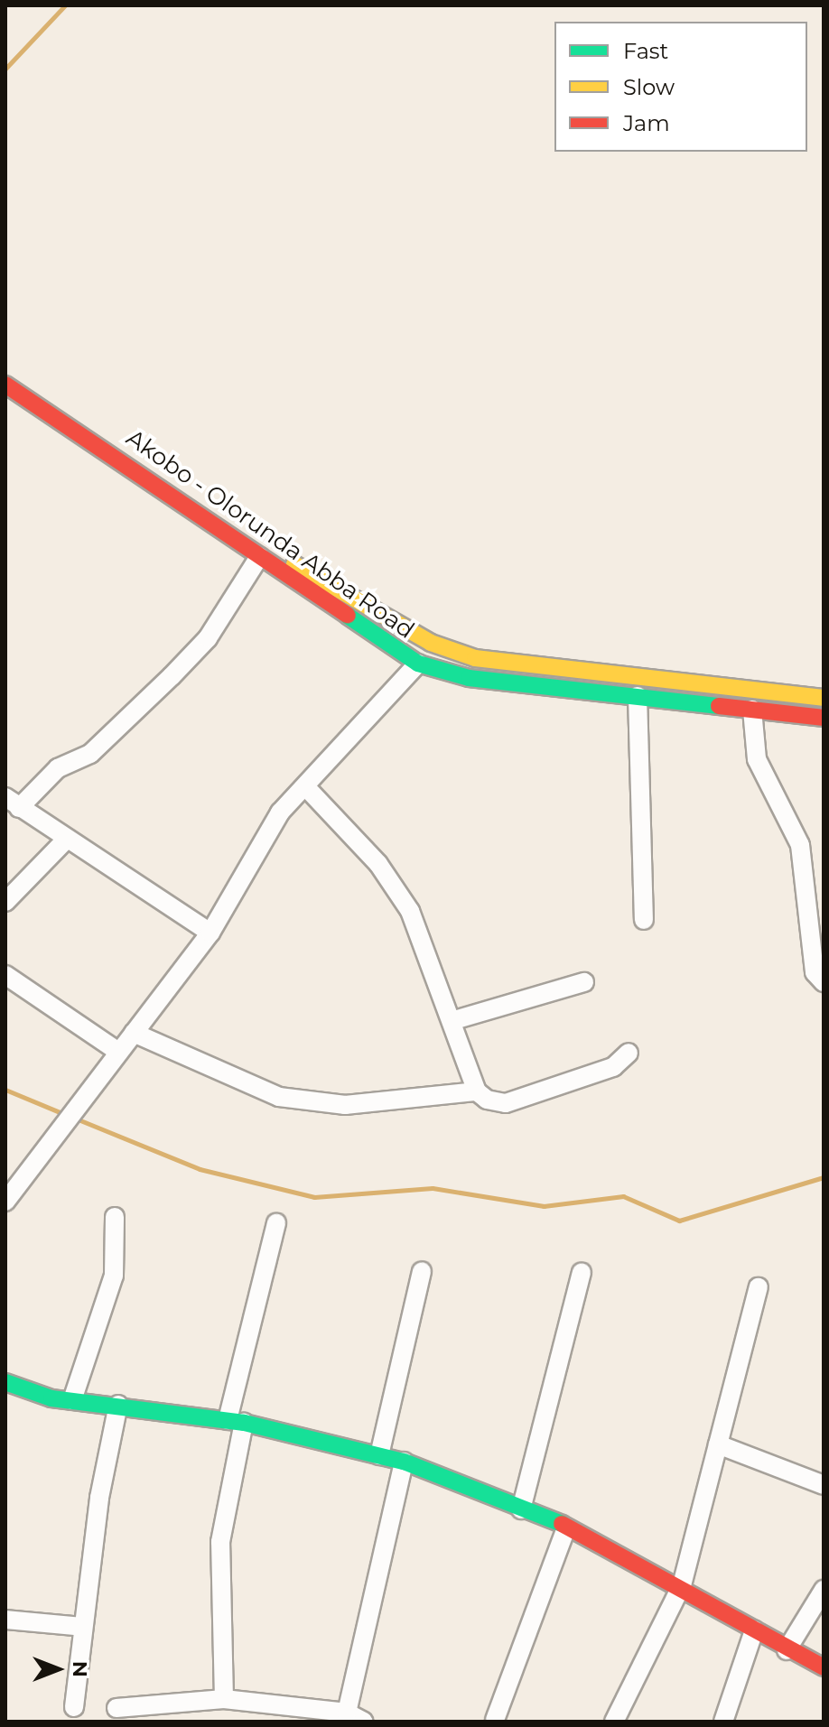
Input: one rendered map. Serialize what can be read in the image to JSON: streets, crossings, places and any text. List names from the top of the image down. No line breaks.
{"streets":{"main road":["Akobo - Olorunda Abba Road"]},"legend":["Fast","Slow","Jam"],"north":"right"}
